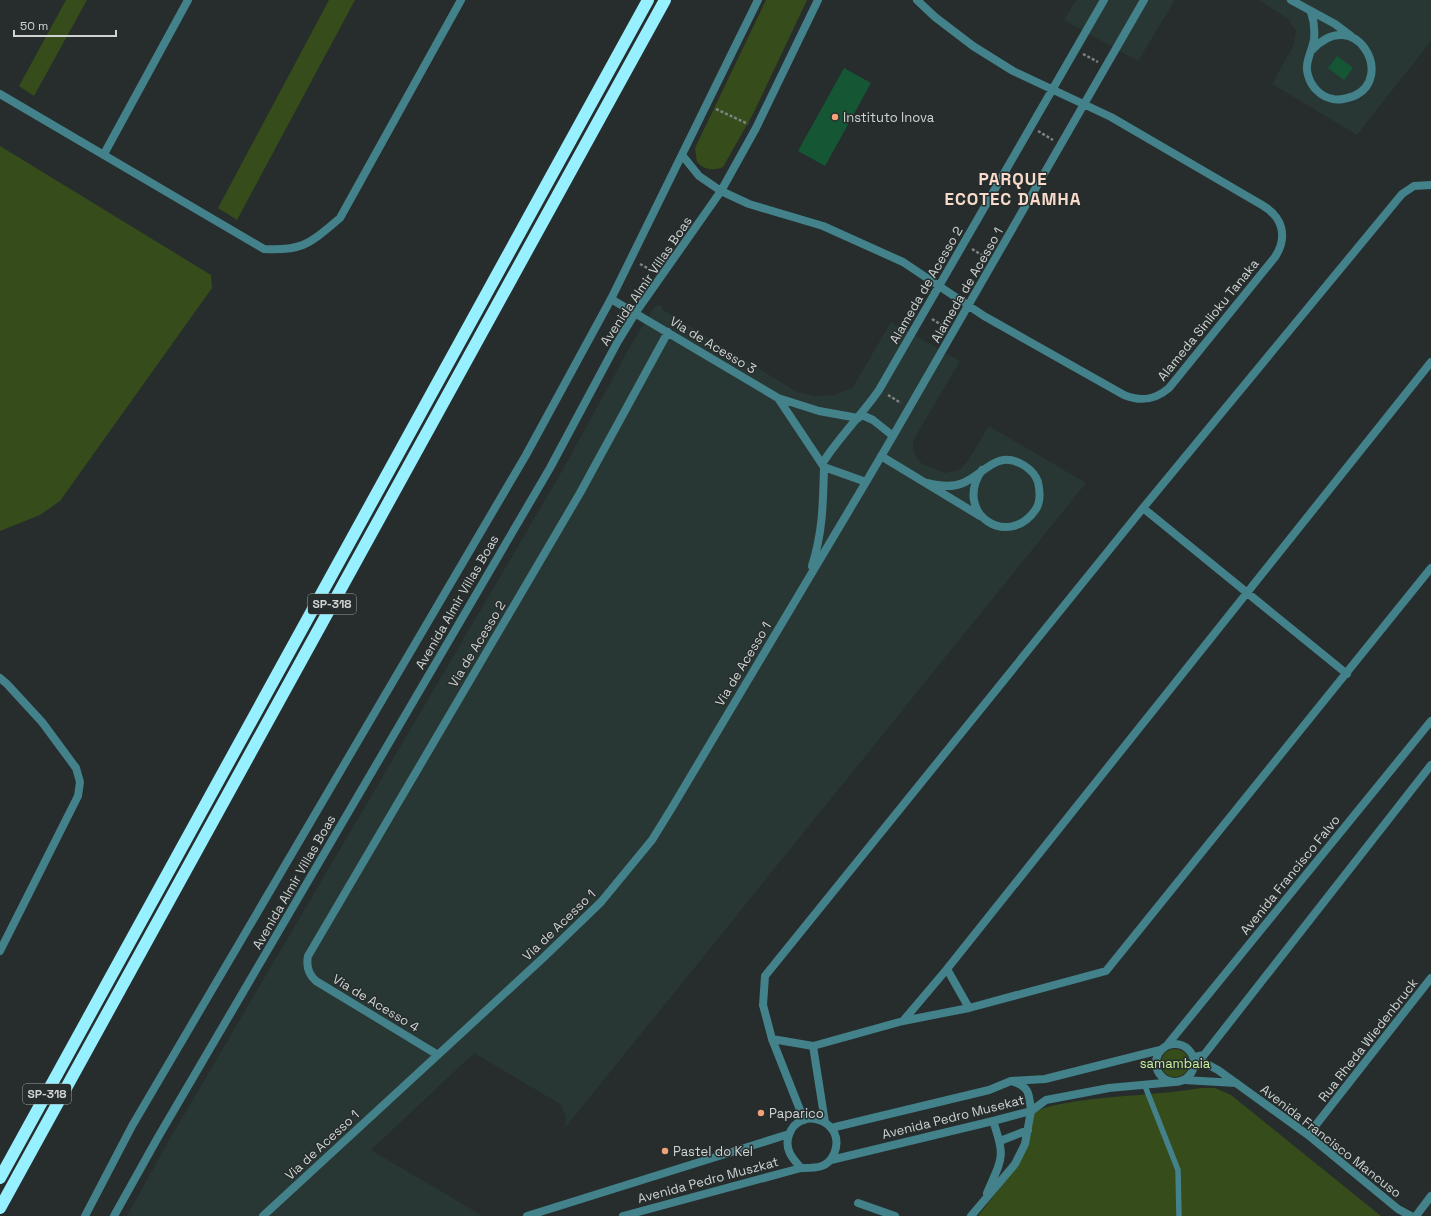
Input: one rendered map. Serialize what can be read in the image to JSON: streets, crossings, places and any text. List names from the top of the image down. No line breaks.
{"streets":{"highway":["SP-318"],"street":["Avenida Almir Villas Boas","Alameda de Acesso 2","Alameda de Acesso 1","Alameda Sinlioku Tanaka","Via de Acesso 3","Via de Acesso 2","Via de Acesso 1","Avenida Francisco Falvo","Via de Acesso 4","Rua Rheda Wiedenbruck","Avenida Pedro Musekat","Avenida Francisco Mancuso","Avenida Pedro Muszkat"]},"crossings":[["Avenida Almir Villas Boas","Alameda Sinlioku Tanaka"],["Avenida Almir Villas Boas","Via de Acesso 3"],["Alameda de Acesso 2","Alameda Sinlioku Tanaka"],["Alameda de Acesso 1","Alameda Sinlioku Tanaka"],["Alameda de Acesso 1","Via de Acesso 1"],["Via de Acesso 3","Via de Acesso 2"],["Via de Acesso 2","Via de Acesso 4"],["Via de Acesso 1","Via de Acesso 4"],["Avenida Francisco Falvo","Avenida Pedro Musekat"],["Avenida Francisco Falvo","Avenida Francisco Mancuso"],["Rua Rheda Wiedenbruck","Avenida Francisco Mancuso"],["Avenida Pedro Musekat","Avenida Francisco Mancuso"],["Avenida Pedro Musekat","Avenida Pedro Muszkat"]],"districts":["PARQUE ECOTEC DAMHA"],"parks":["samambaia"],"places":["Instituto Inova","Paparico","Pastel do Kel"],"scale_bar":"50 m"}
